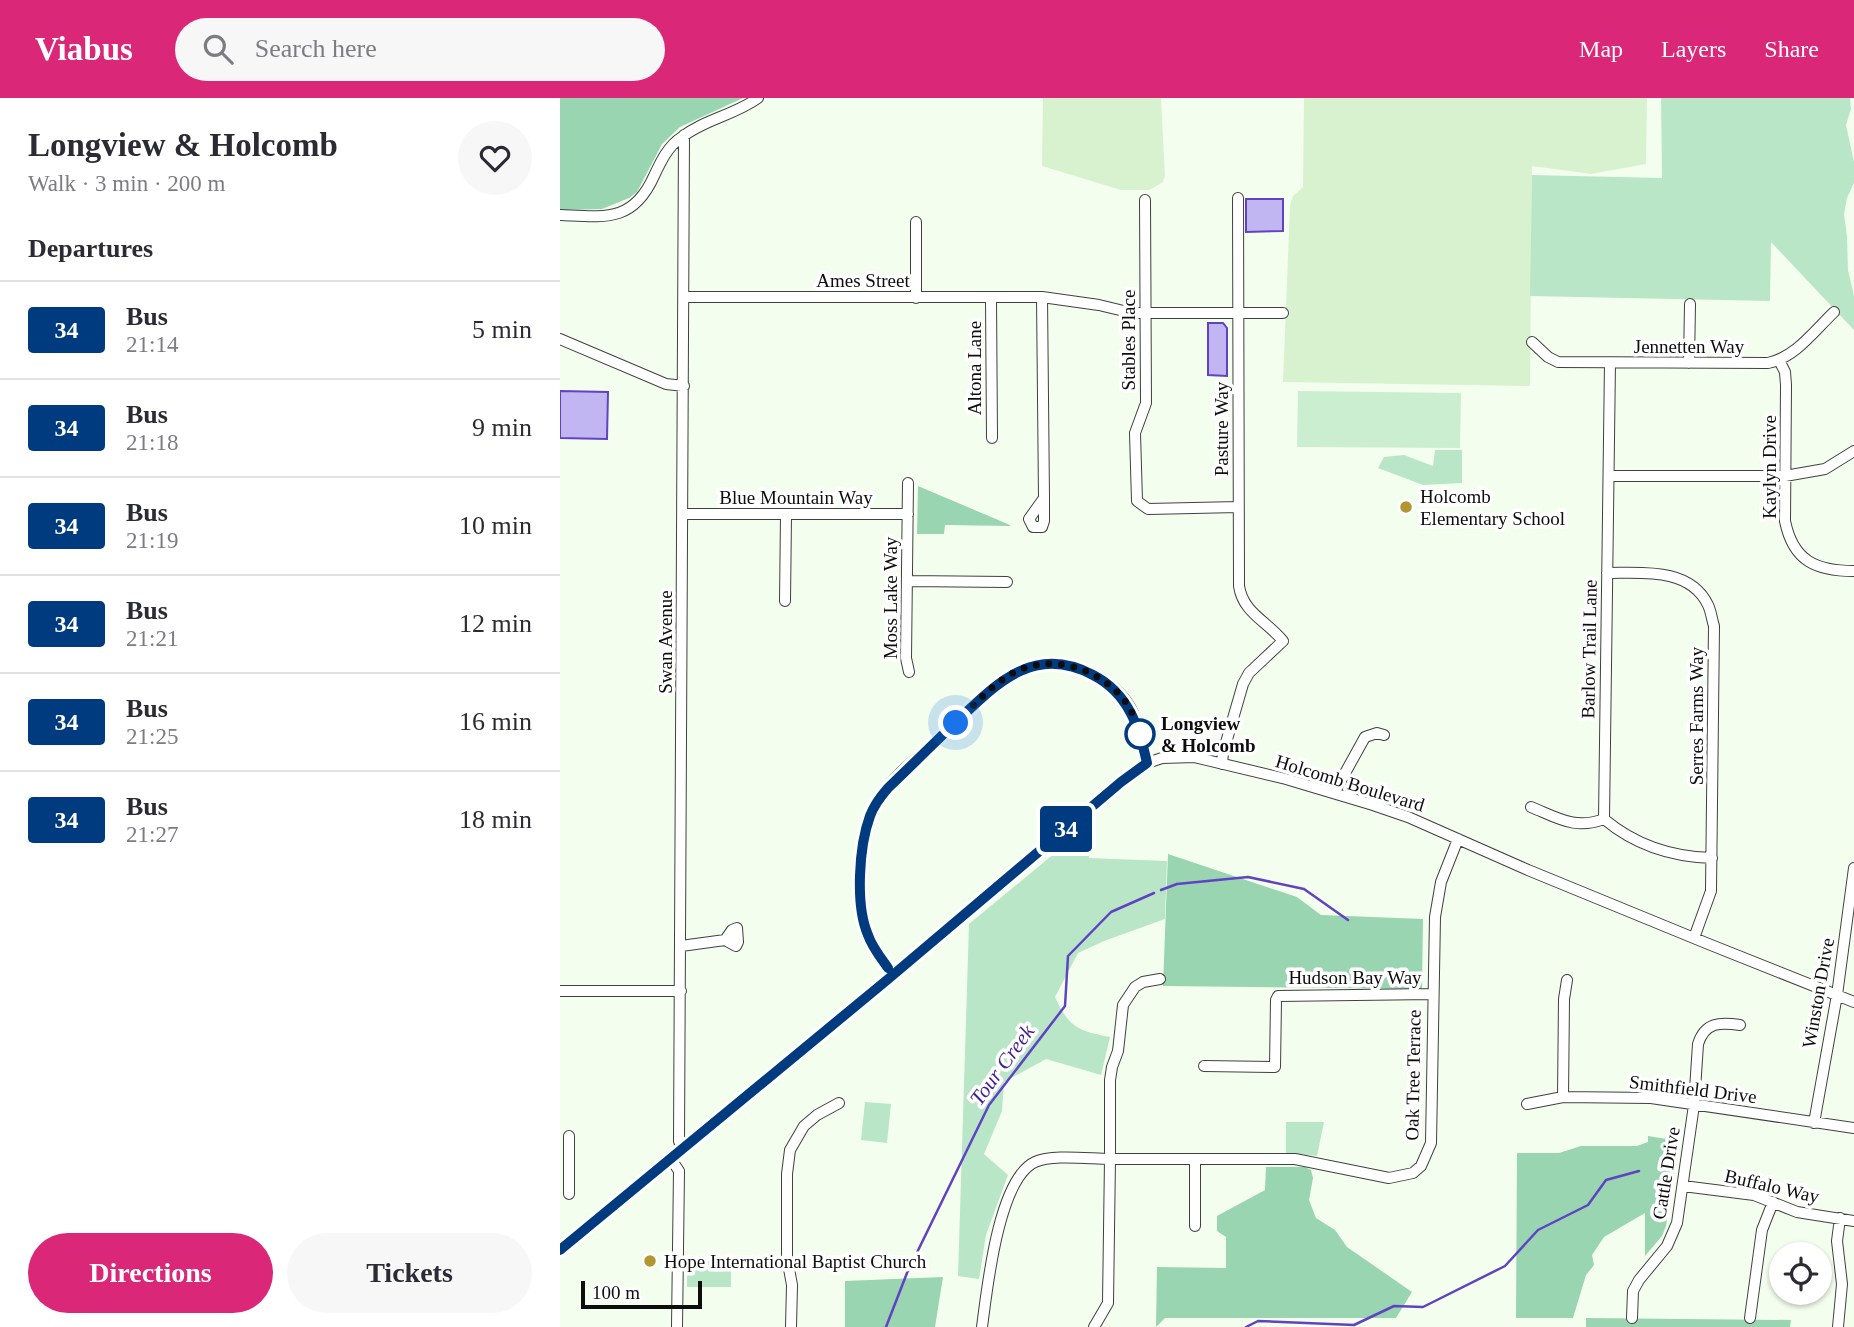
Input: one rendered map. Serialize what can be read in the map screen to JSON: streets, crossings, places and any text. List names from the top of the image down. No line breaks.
{"streets":{"street":["Ames Street","Stables Place","Jennetten Way","Altona Lane","Pasture Way","Kaylyn Drive","Blue Mountain Way","Moss Lake Way","Swan Avenue","Barlow Trail Lane","Serres Farms Way","Holcomb Boulevard","Hudson Bay Way","Winston Drive","Oak Tree Terrace","Smithfield Drive","Cattle Drive","Buffalo Way"]},"crossings":[["Ames Street","Stables Place"],["Ames Street","Altona Lane"],["Ames Street","Pasture Way"],["Ames Street","Swan Avenue"],["Stables Place","Pasture Way"],["Jennetten Way","Kaylyn Drive"],["Jennetten Way","Barlow Trail Lane"],["Pasture Way","Holcomb Boulevard"],["Blue Mountain Way","Moss Lake Way"],["Blue Mountain Way","Swan Avenue"],["Swan Avenue","Holcomb Boulevard"],["Barlow Trail Lane","Serres Farms Way"],["Serres Farms Way","Holcomb Boulevard"],["Holcomb Boulevard","Winston Drive"],["Holcomb Boulevard","Oak Tree Terrace"],["Hudson Bay Way","Oak Tree Terrace"],["Winston Drive","Smithfield Drive"],["Smithfield Drive","Cattle Drive"],["Cattle Drive","Buffalo Way"]],"water":["Tour Creek"],"places":["Holcomb Elementary School","Longview & Holcomb","Hope International Baptist Church"],"lines":["bus line 34"],"scale_bar":"100 m","page":{"header":"Viabus","search":"Search here","nav":["Map","Layers","Share"],"heading":[["Longview & Holcomb","Walk · 3 min · 200 m"],"Departures"],"on_map":"34","list":[{"mark":"34","name":"Bus","note":"21:14","value":"5 min"},{"mark":"34","name":"Bus","note":"21:18","value":"9 min"},{"mark":"34","name":"Bus","note":"21:19","value":"10 min"},{"mark":"34","name":"Bus","note":"21:21","value":"12 min"},{"mark":"34","name":"Bus","note":"21:25","value":"16 min"},{"mark":"34","name":"Bus","note":"21:27","value":"18 min"}],"buttons":["Directions","Tickets"],"scale":"100 m"}}
